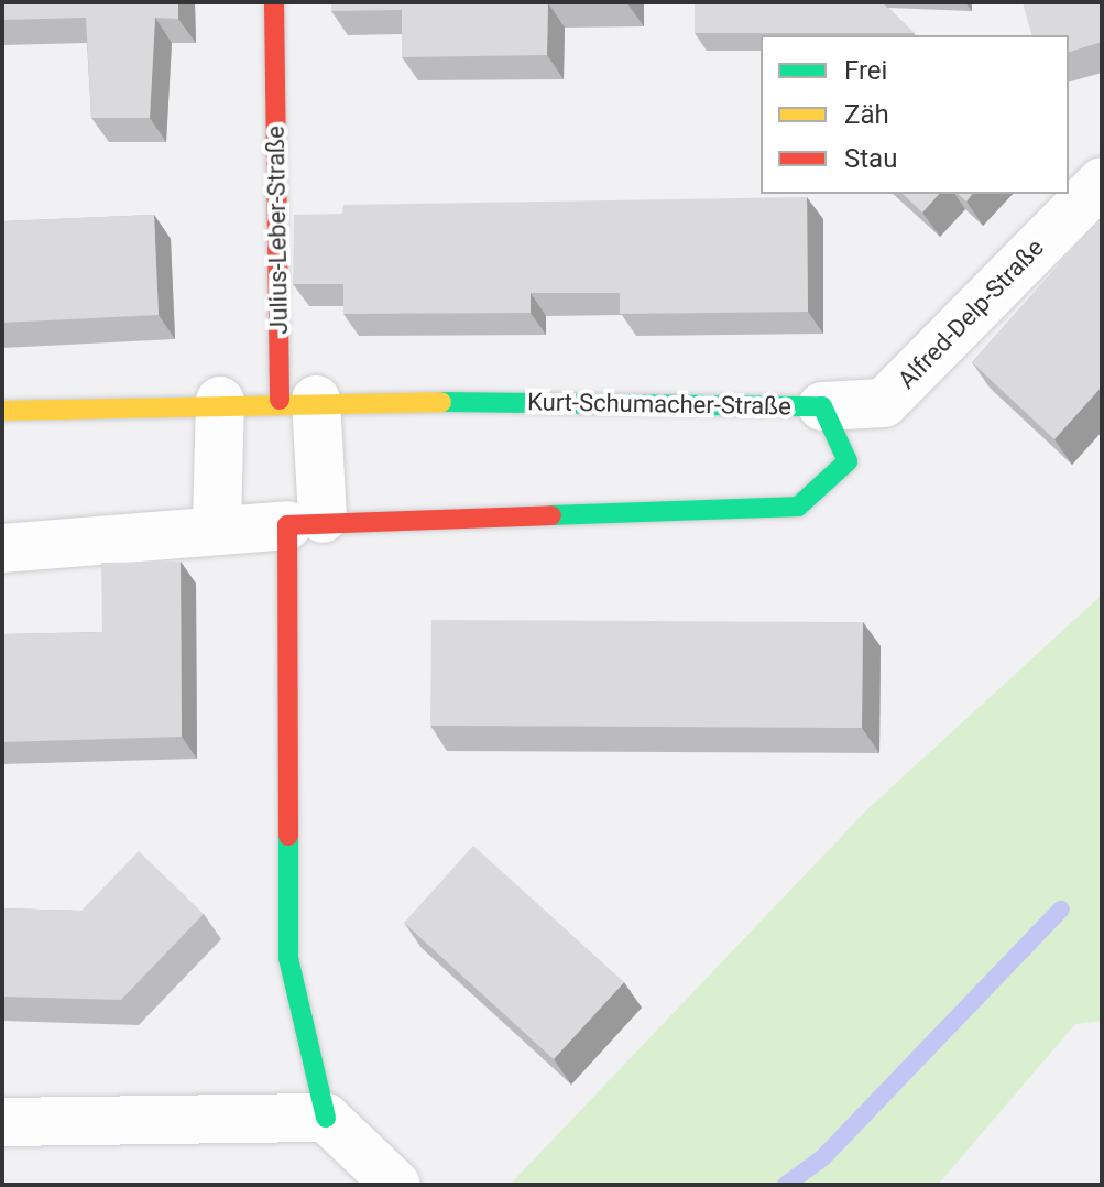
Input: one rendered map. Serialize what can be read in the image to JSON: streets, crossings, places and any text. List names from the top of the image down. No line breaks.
{"streets":{"street":["Julius-Leber-Straße","Alfred-Delp-Straße","Kurt-Schumacher-Straße"]},"crossings":[["Julius-Leber-Straße","Kurt-Schumacher-Straße"],["Alfred-Delp-Straße","Kurt-Schumacher-Straße"]],"legend":["Frei","Zäh","Stau"]}
